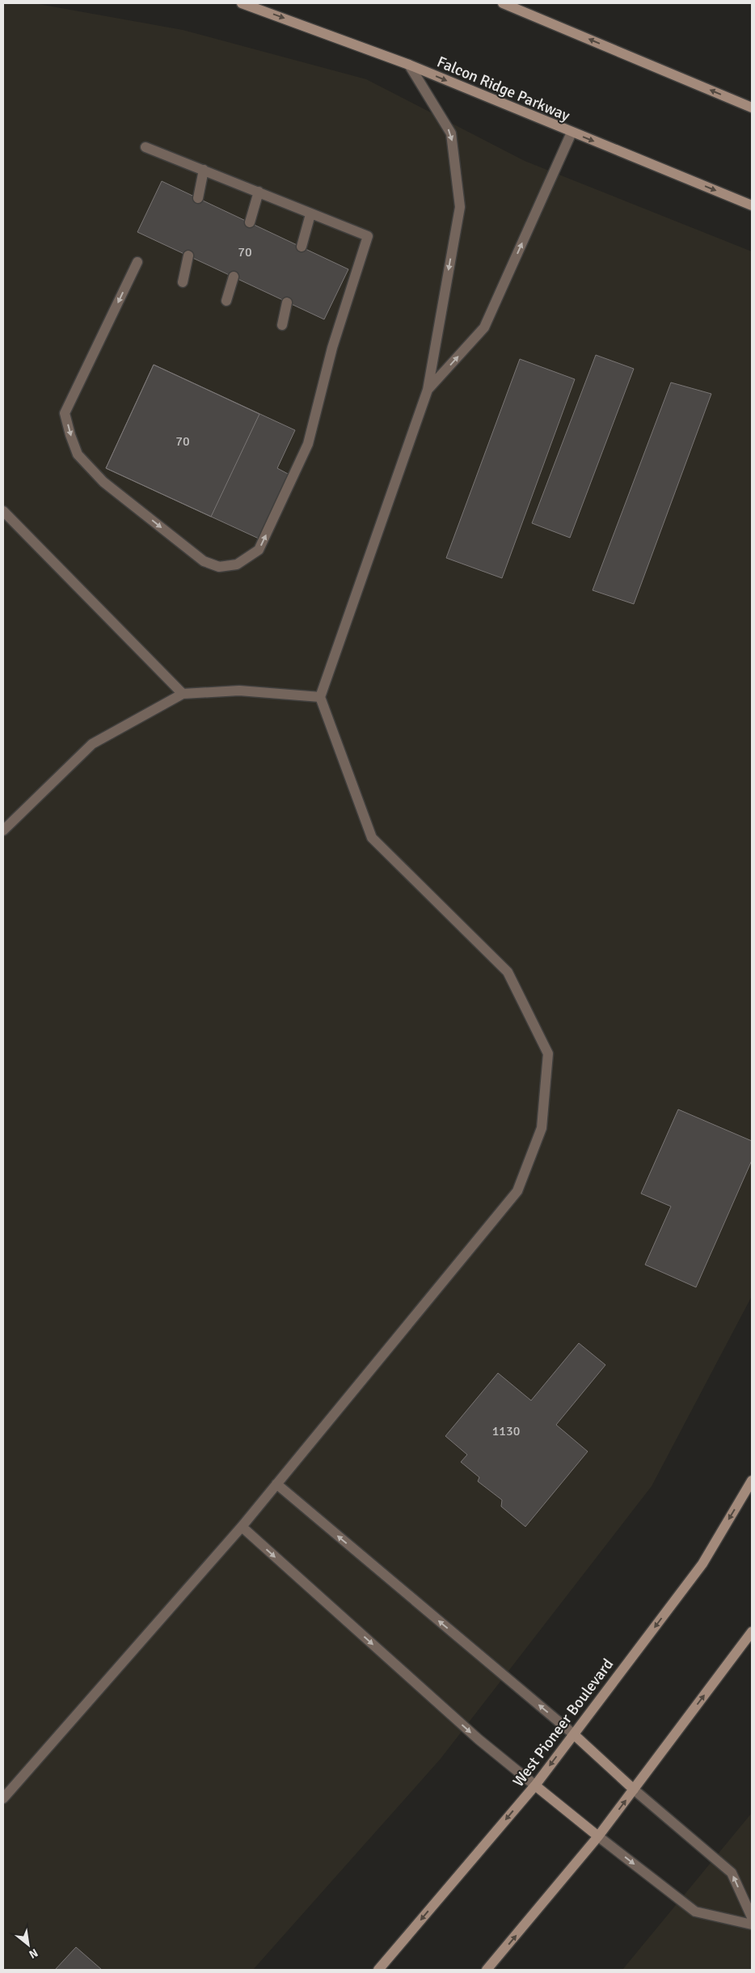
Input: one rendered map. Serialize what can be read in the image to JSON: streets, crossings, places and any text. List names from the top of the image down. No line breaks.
{"streets":{"main road":["Falcon Ridge Parkway","West Pioneer Boulevard"]},"one_way":["Falcon Ridge Parkway"],"house_numbers":["70","70","1130"],"north":"bottom right"}
